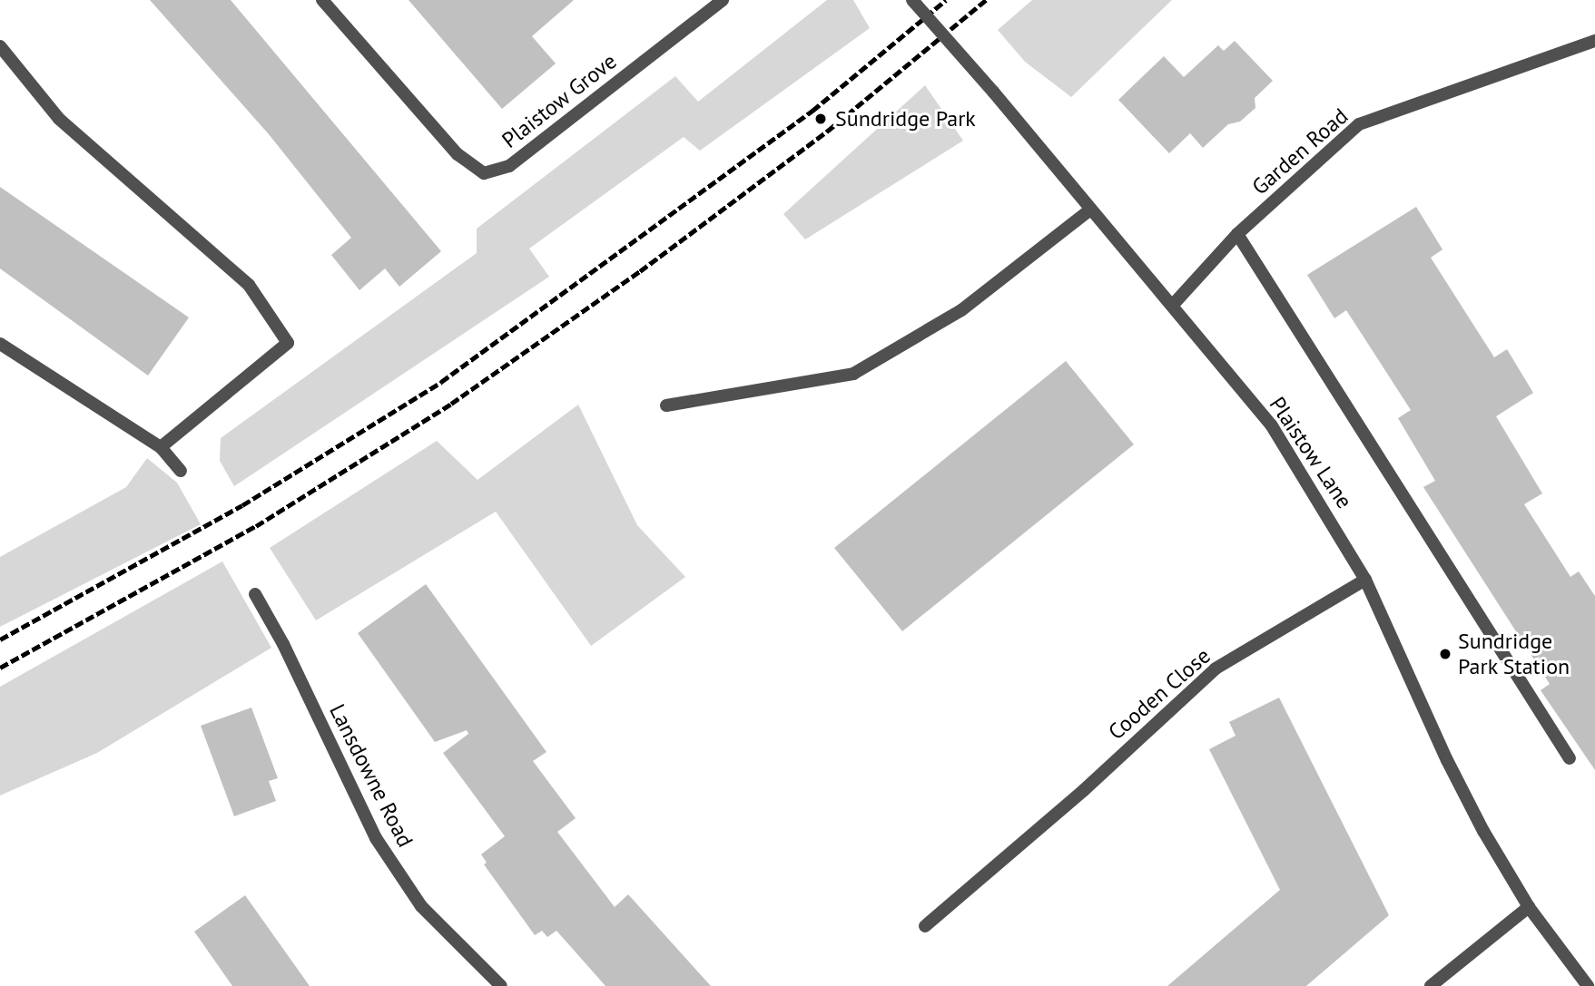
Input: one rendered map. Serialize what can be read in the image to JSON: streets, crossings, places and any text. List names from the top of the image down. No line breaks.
{"streets":{"street":["Plaistow Grove","Garden Road","Plaistow Lane","Cooden Close","Lansdowne Road"]},"crossings":[["Garden Road","Plaistow Lane"],["Plaistow Lane","Cooden Close"]],"places":["Sundridge Park","Sundridge Park Station"]}
